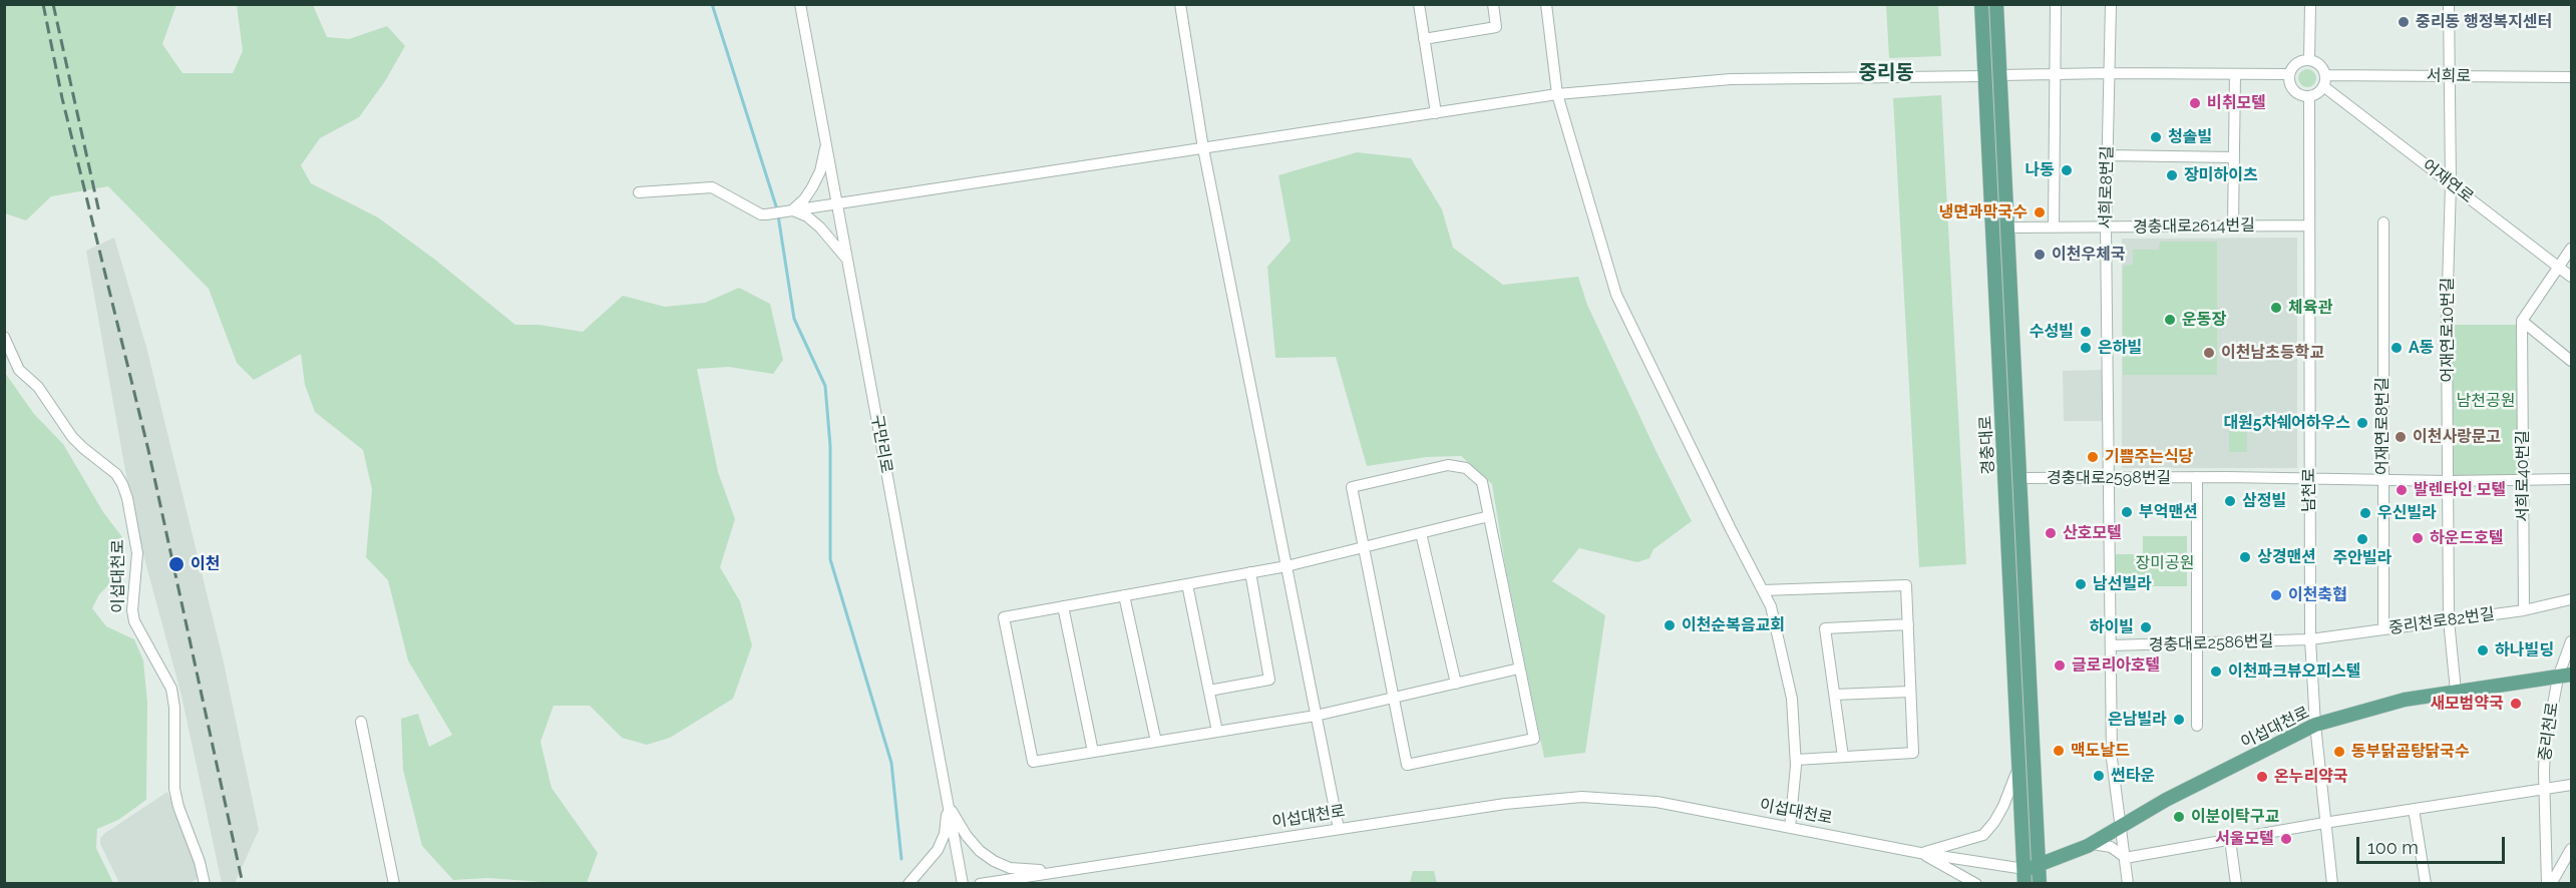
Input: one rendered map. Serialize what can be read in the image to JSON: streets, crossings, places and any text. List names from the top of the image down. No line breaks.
{"streets":{"main road":["경충대로","이섭대천로"],"street":["서희로","어재연로","서희로8번길","경충대로2614번길","어재연로10번길","어재연로8번길","구만리로","서희로40번길","경충대로2598번길","남천로","중리천로82번길","경충대로2586번길","중리천로"]},"crossings":[["서희로","어재연로"],["서희로","어재연로10번길"],["서희로","남천로"],["어재연로","어재연로10번길"],["어재연로","남천로"],["서희로8번길","경충대로2614번길"],["서희로8번길","경충대로2598번길"],["서희로8번길","이섭대천로"],["서희로8번길","경충대로2586번길"],["경충대로2614번길","경충대로"],["경충대로2614번길","남천로"],["어재연로10번길","경충대로2598번길"],["어재연로10번길","이섭대천로"],["어재연로10번길","중리천로82번길"],["어재연로8번길","경충대로2598번길"],["어재연로8번길","중리천로82번길"],["경충대로","경충대로2598번길"],["경충대로","이섭대천로"],["서희로40번길","경충대로2598번길"],["서희로40번길","중리천로82번길"],["경충대로2598번길","남천로"],["남천로","이섭대천로"],["남천로","중리천로82번길"],["남천로","경충대로2586번길"],["남천로","중리천로"],["이섭대천로","중리천로"],["중리천로82번길","경충대로2586번길"]],"districts":["중리동"],"parks":["남천공원","장미공원"],"places":["중리동 행정복지센터","비취모텔","청솔빌","나동","장미하이츠","냉면과막국수","이천우체국","체육관","운동장","수성빌","은하빌","A동","이천남초등학교","대원5차쉐어하우스","이천사랑문고","기쁨주는식당","발렌타인 모텔","삼정빌","부억맨션","우신빌라","산호모텔","하운드호텔","주안빌라","상경맨션","이천","남선빌라","이천축협","이천순복음교회","하이빌","하나빌딩","글로리아호텔","이천파크뷰오피스텔","새모범약국","은남빌라","맥도날드","동부닭곰탕닭국수","썬타운","온누리약국","이분이탁구교","서울모텔"],"scale_bar":"100 m"}
